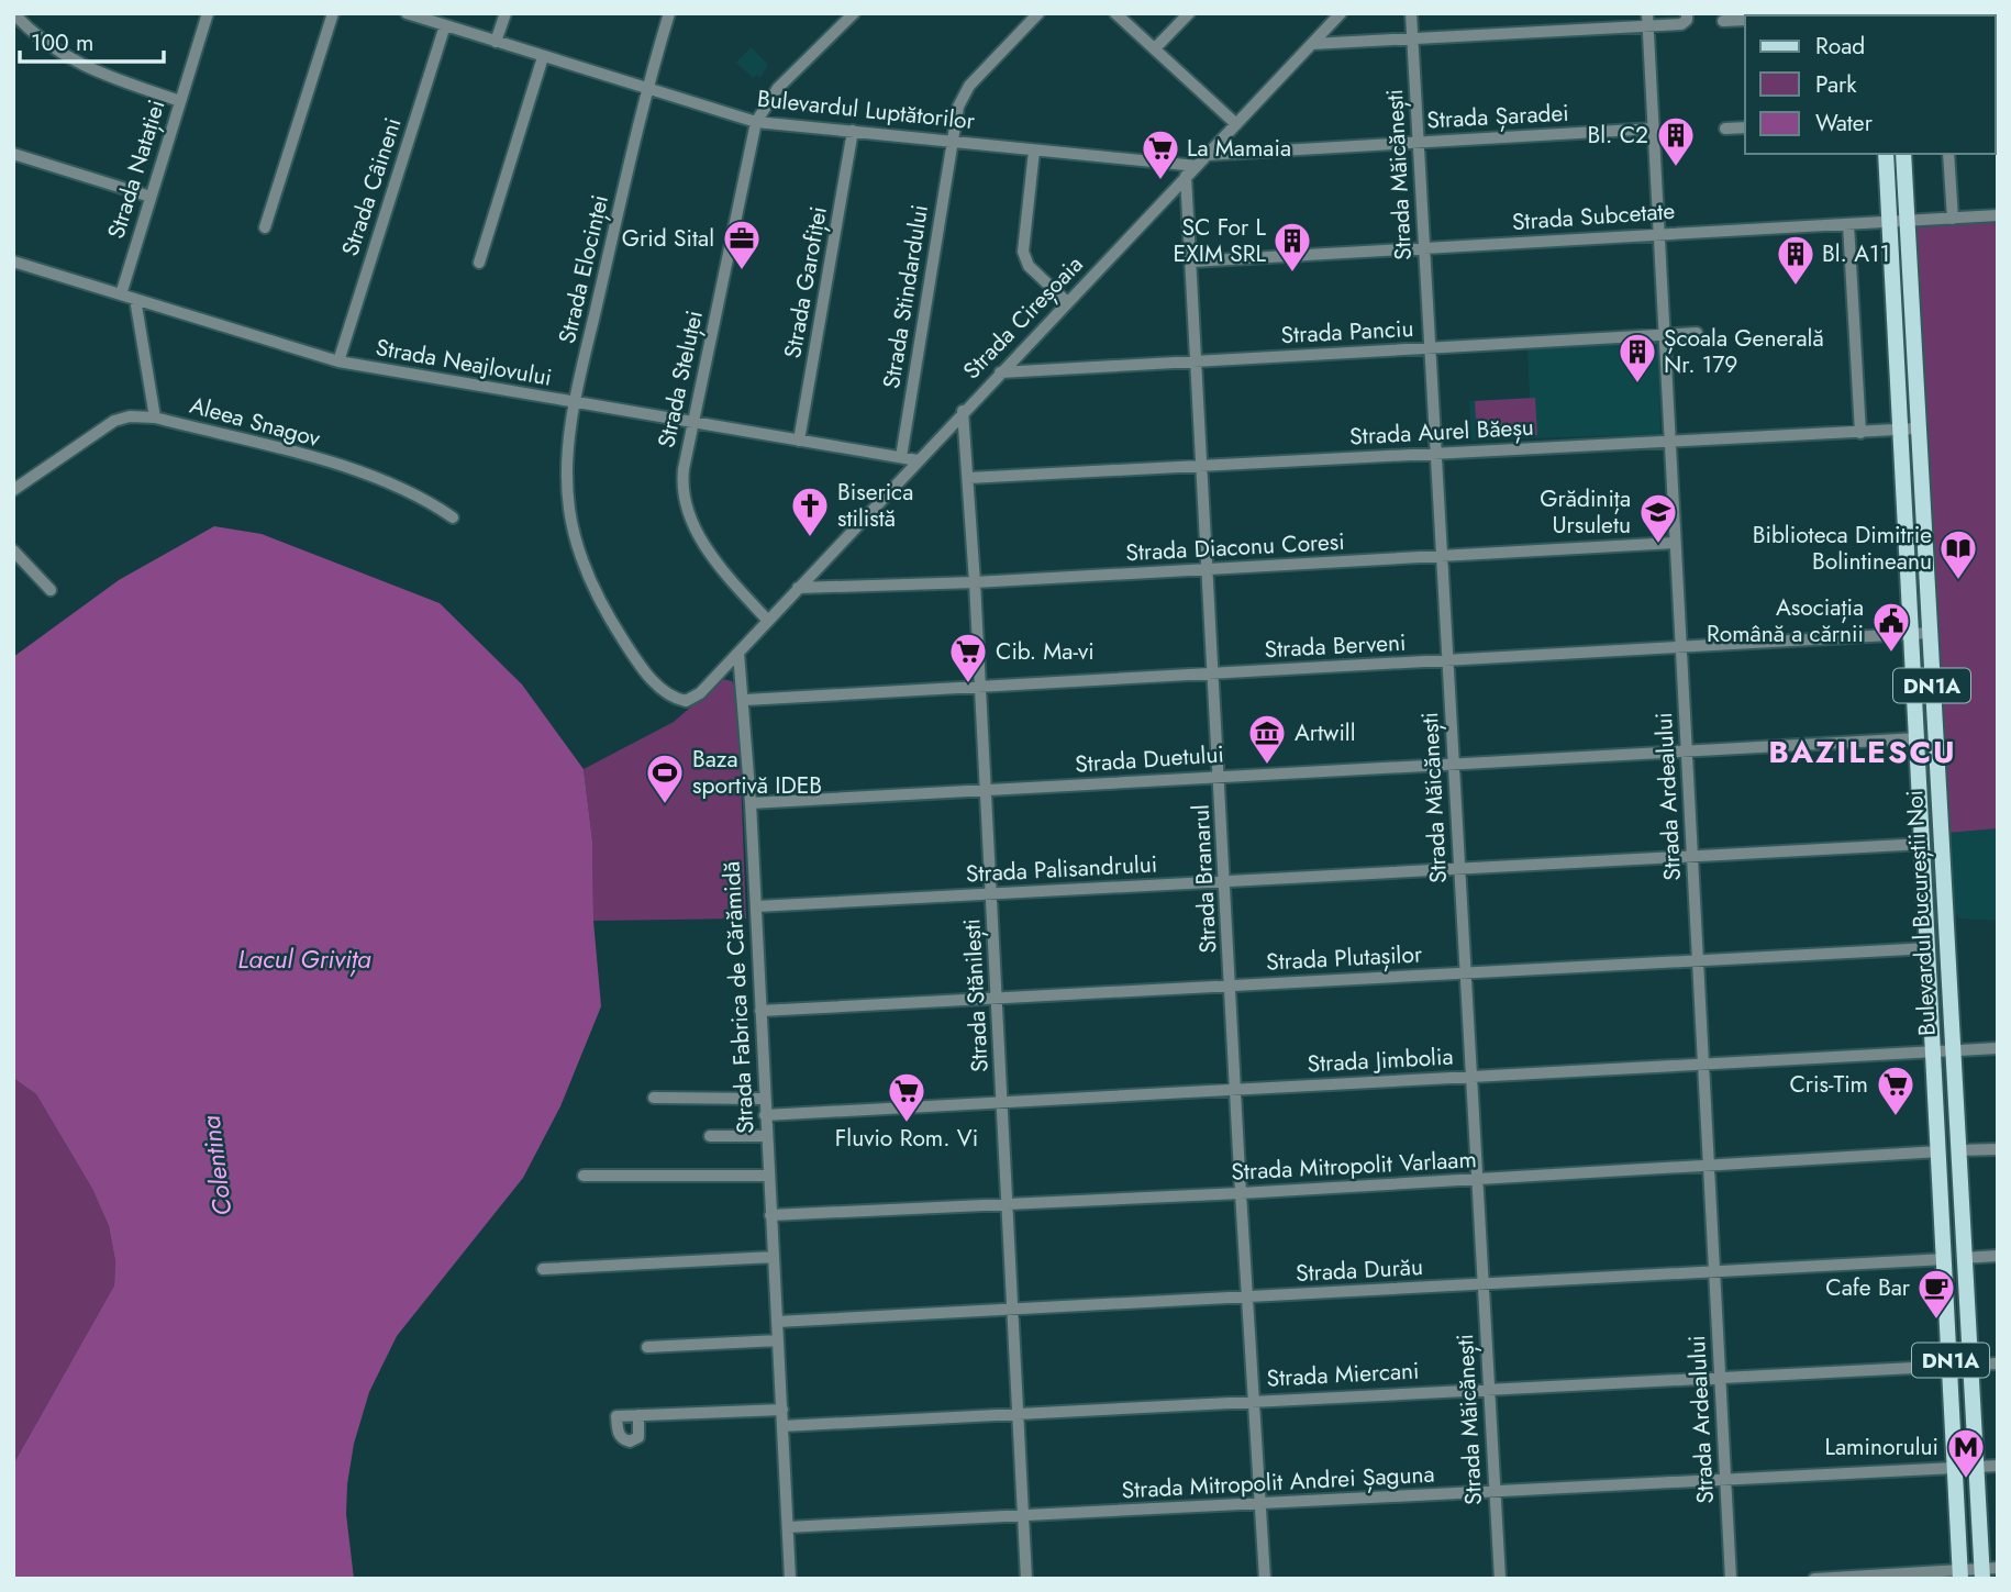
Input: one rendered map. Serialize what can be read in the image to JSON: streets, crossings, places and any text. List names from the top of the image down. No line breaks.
{"streets":{"main road":["DN1A","Bulevardul Bucureștii Noi"],"street":["Bulevardul Luptătorilor","Strada Șaradei","Strada Natației","Strada Măicănești","Strada Câineni","Strada Subcetate","Strada Elocinței","Strada Garofiței","Strada Stindardului","Strada Cireșoaia","Strada Panciu","Strada Neajlovului","Strada Steluței","Aleea Snagov","Strada Aurel Băeșu","Strada Diaconu Coresi","Strada Berveni","Strada Duetului","Strada Ardealului","Strada Palisandrului","Strada Branarul","Strada Plutașilor","Strada Stănilești","Strada Fabrica de Cărămidă","Strada Jimbolia","Strada Mitropolit Varlaam","Strada Durău","Strada Miercani","Strada Mitropolit Andrei Șaguna"]},"crossings":[["Bulevardul Luptătorilor","Strada Câineni"],["Bulevardul Luptătorilor","Strada Elocinței"],["Bulevardul Luptătorilor","Strada Garofiței"],["Bulevardul Luptătorilor","Strada Stindardului"],["Bulevardul Luptătorilor","Strada Cireșoaia"],["Bulevardul Luptătorilor","Strada Steluței"],["Strada Șaradei","Strada Măicănești"],["Strada Șaradei","Strada Cireșoaia"],["Strada Șaradei","Strada Ardealului"],["Strada Natației","Strada Neajlovului"],["Strada Măicănești","Strada Subcetate"],["Strada Măicănești","Strada Panciu"],["Strada Măicănești","Strada Aurel Băeșu"],["Strada Măicănești","Strada Diaconu Coresi"],["Strada Măicănești","Strada Berveni"],["Strada Măicănești","Strada Duetului"],["Strada Măicănești","Strada Palisandrului"],["Strada Măicănești","Strada Plutașilor"],["Strada Măicănești","Strada Jimbolia"],["Strada Măicănești","Strada Mitropolit Varlaam"],["Strada Măicănești","Strada Durău"],["Strada Măicănești","Strada Miercani"],["Strada Măicănești","Strada Mitropolit Andrei Șaguna"],["Strada Câineni","Strada Neajlovului"],["Strada Subcetate","Strada Ardealului"],["Strada Subcetate","Strada Branarul"],["Strada Subcetate","Bulevardul Bucureștii Noi"],["Strada Elocinței","Strada Cireșoaia"],["Strada Elocinței","Strada Neajlovului"],["Strada Elocinței","Strada Fabrica de Cărămidă"],["Strada Garofiței","Strada Neajlovului"],["Strada Stindardului","Strada Neajlovului"],["Strada Cireșoaia","Strada Panciu"],["Strada Cireșoaia","Strada Neajlovului"],["Strada Cireșoaia","Strada Steluței"],["Strada Cireșoaia","Strada Diaconu Coresi"],["Strada Cireșoaia","Strada Branarul"],["Strada Cireșoaia","Strada Stănilești"],["Strada Cireșoaia","Strada Fabrica de Cărămidă"],["Strada Panciu","Strada Ardealului"],["Strada Panciu","Strada Branarul"],["Strada Neajlovului","Strada Steluței"],["Strada Neajlovului","Aleea Snagov"],["Strada Aurel Băeșu","Strada Ardealului"],["Strada Aurel Băeșu","Strada Branarul"],["Strada Aurel Băeșu","Bulevardul Bucureștii Noi"],["Strada Aurel Băeșu","Strada Stănilești"],["Strada Diaconu Coresi","Strada Ardealului"],["Strada Diaconu Coresi","Strada Branarul"],["Strada Diaconu Coresi","Strada Stănilești"],["Strada Berveni","Strada Ardealului"],["Strada Berveni","Strada Branarul"],["Strada Berveni","Bulevardul Bucureștii Noi"],["Strada Berveni","Strada Stănilești"],["Strada Berveni","Strada Fabrica de Cărămidă"],["Strada Duetului","Strada Ardealului"],["Strada Duetului","Strada Branarul"],["Strada Duetului","Bulevardul Bucureștii Noi"],["Strada Duetului","Strada Stănilești"],["Strada Duetului","Strada Fabrica de Cărămidă"],["Strada Ardealului","Strada Palisandrului"],["Strada Ardealului","Strada Plutașilor"],["Strada Ardealului","Strada Jimbolia"],["Strada Ardealului","Strada Mitropolit Varlaam"],["Strada Ardealului","Strada Durău"],["Strada Ardealului","Strada Miercani"],["Strada Ardealului","Strada Mitropolit Andrei Șaguna"],["Strada Palisandrului","Strada Branarul"],["Strada Palisandrului","Bulevardul Bucureștii Noi"],["Strada Palisandrului","Strada Stănilești"],["Strada Palisandrului","Strada Fabrica de Cărămidă"],["Strada Branarul","Strada Plutașilor"],["Strada Branarul","Strada Jimbolia"],["Strada Branarul","Strada Mitropolit Varlaam"],["Strada Branarul","Strada Durău"],["Strada Branarul","Strada Miercani"],["Strada Branarul","Strada Mitropolit Andrei Șaguna"],["Bulevardul Bucureștii Noi","Strada Plutașilor"],["Bulevardul Bucureștii Noi","Strada Jimbolia"],["Bulevardul Bucureștii Noi","Strada Mitropolit Varlaam"],["Bulevardul Bucureștii Noi","Strada Durău"],["Bulevardul Bucureștii Noi","Strada Miercani"],["Bulevardul Bucureștii Noi","Strada Mitropolit Andrei Șaguna"],["Strada Plutașilor","Strada Stănilești"],["Strada Plutașilor","Strada Fabrica de Cărămidă"],["Strada Stănilești","Strada Jimbolia"],["Strada Stănilești","Strada Mitropolit Varlaam"],["Strada Stănilești","Strada Durău"],["Strada Stănilești","Strada Miercani"],["Strada Stănilești","Strada Mitropolit Andrei Șaguna"],["Strada Fabrica de Cărămidă","Strada Jimbolia"],["Strada Fabrica de Cărămidă","Strada Mitropolit Varlaam"],["Strada Fabrica de Cărămidă","Strada Durău"],["Strada Fabrica de Cărămidă","Strada Miercani"],["Strada Fabrica de Cărămidă","Strada Mitropolit Andrei Șaguna"]],"districts":["BAZILESCU"],"water":["Lacul Grivița","Colentina"],"places":{"building":["Bl. C2","SC For L EXIM SRL","Bl. A11","Școala Generală Nr. 179"],"supermarket":["La Mamaia","Cib. Ma-vi","Cris-Tim","Fluvio Rom. Vi"],"office":["Grid Sital"],"church":["Biserica stilistă"],"school or university":["Grădinița Ursuletu"],"library":["Biblioteca Dimitrie Bolintineanu"],"public building":["Asociația Română a cărnii"],"museum":["Artwill"],"sports":["Baza sportivă IDEB"],"cafe":["Cafe Bar"],"metro station":["Laminorului"]},"legend":["Road","Park","Water"],"scale_bar":"100 m"}
